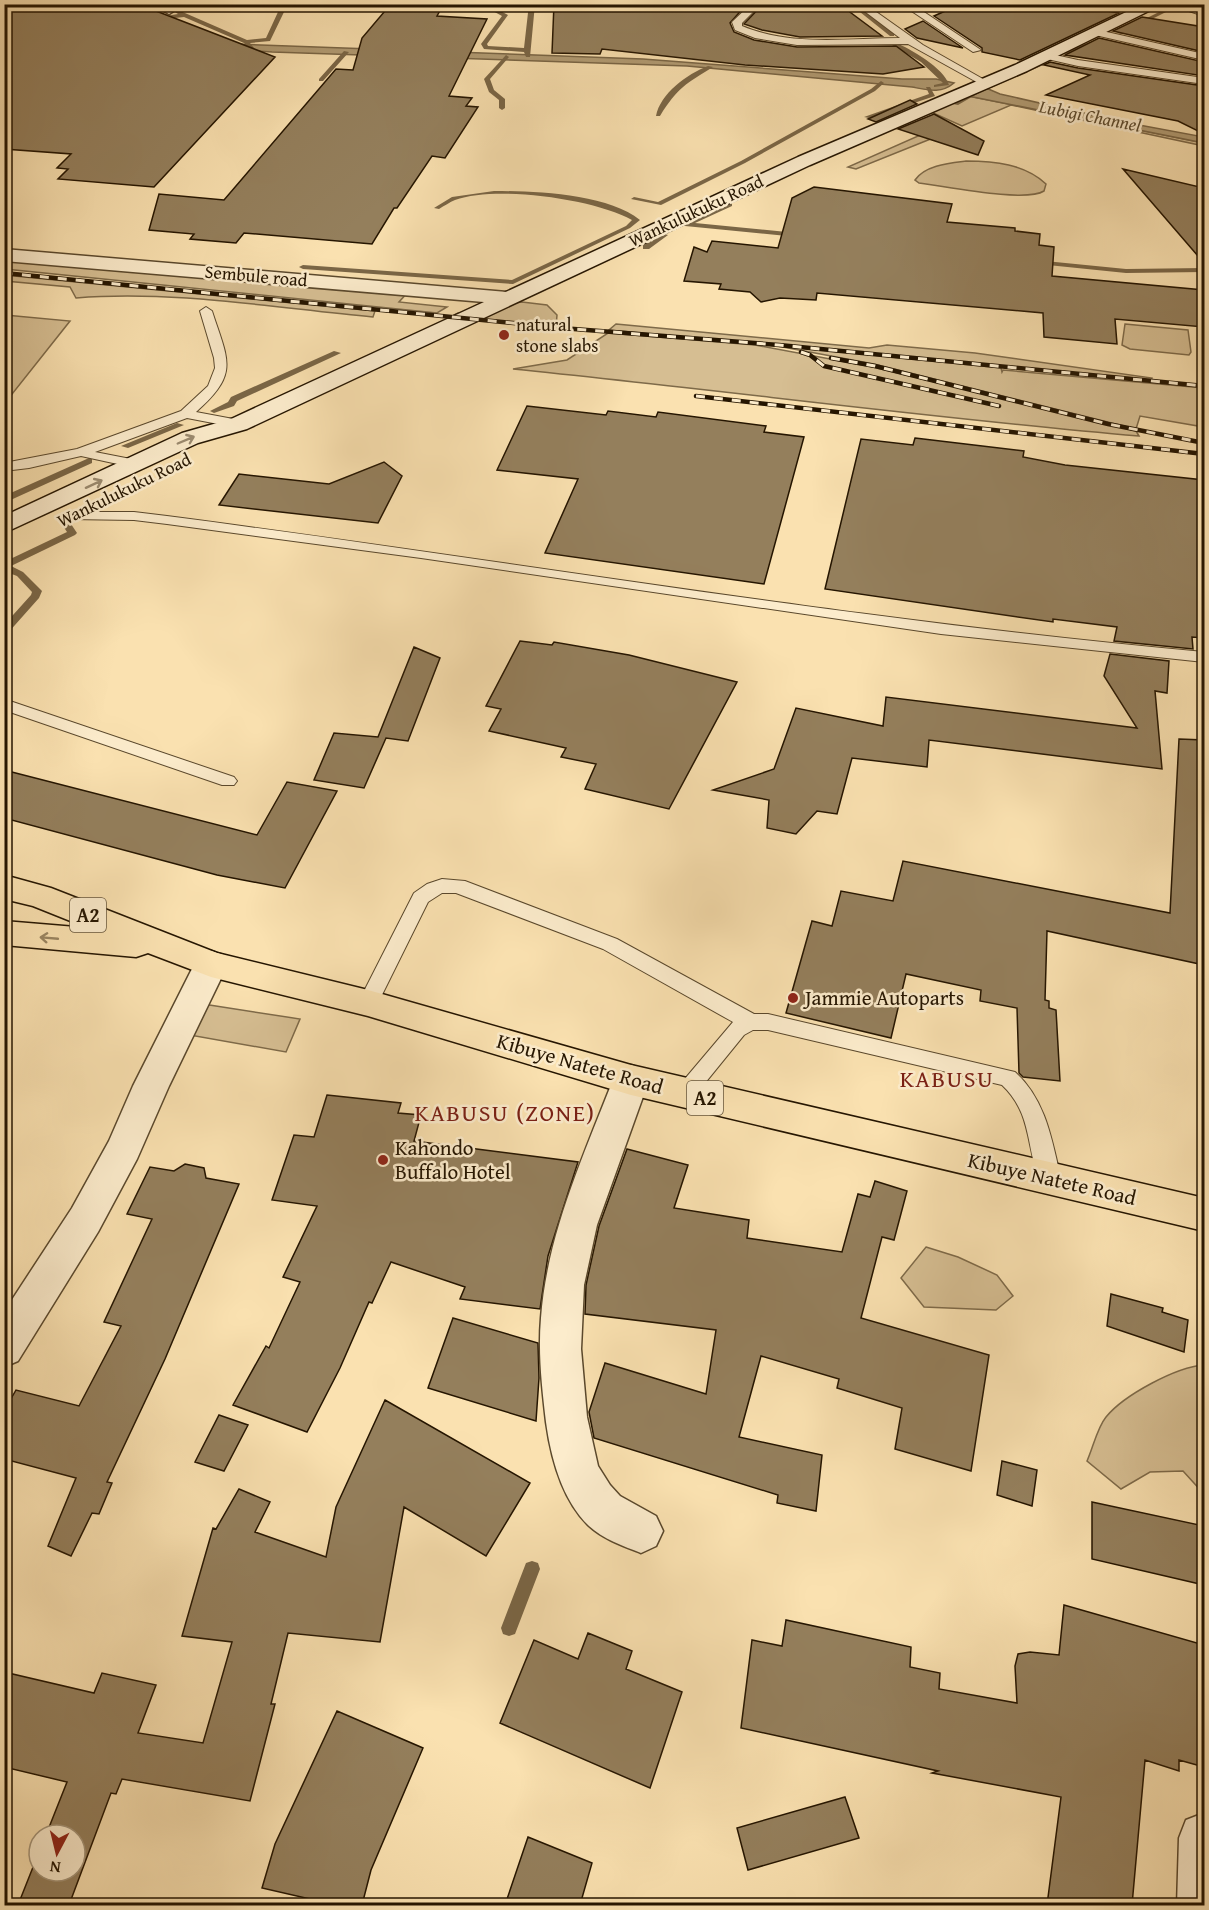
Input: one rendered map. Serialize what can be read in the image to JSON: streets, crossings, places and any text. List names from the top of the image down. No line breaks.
{"streets":{"main road":["Wankulukuku Road","Sembule road","A2","Kibuye Natete Road"]},"crossings":[["Wankulukuku Road","Sembule road"]],"districts":["KABUSU","KABUSU (ZONE)"],"water":["Lubigi Channel"],"places":["natural stone slabs","Jammie Autoparts","Kahondo Buffalo Hotel"],"north":"bottom"}
